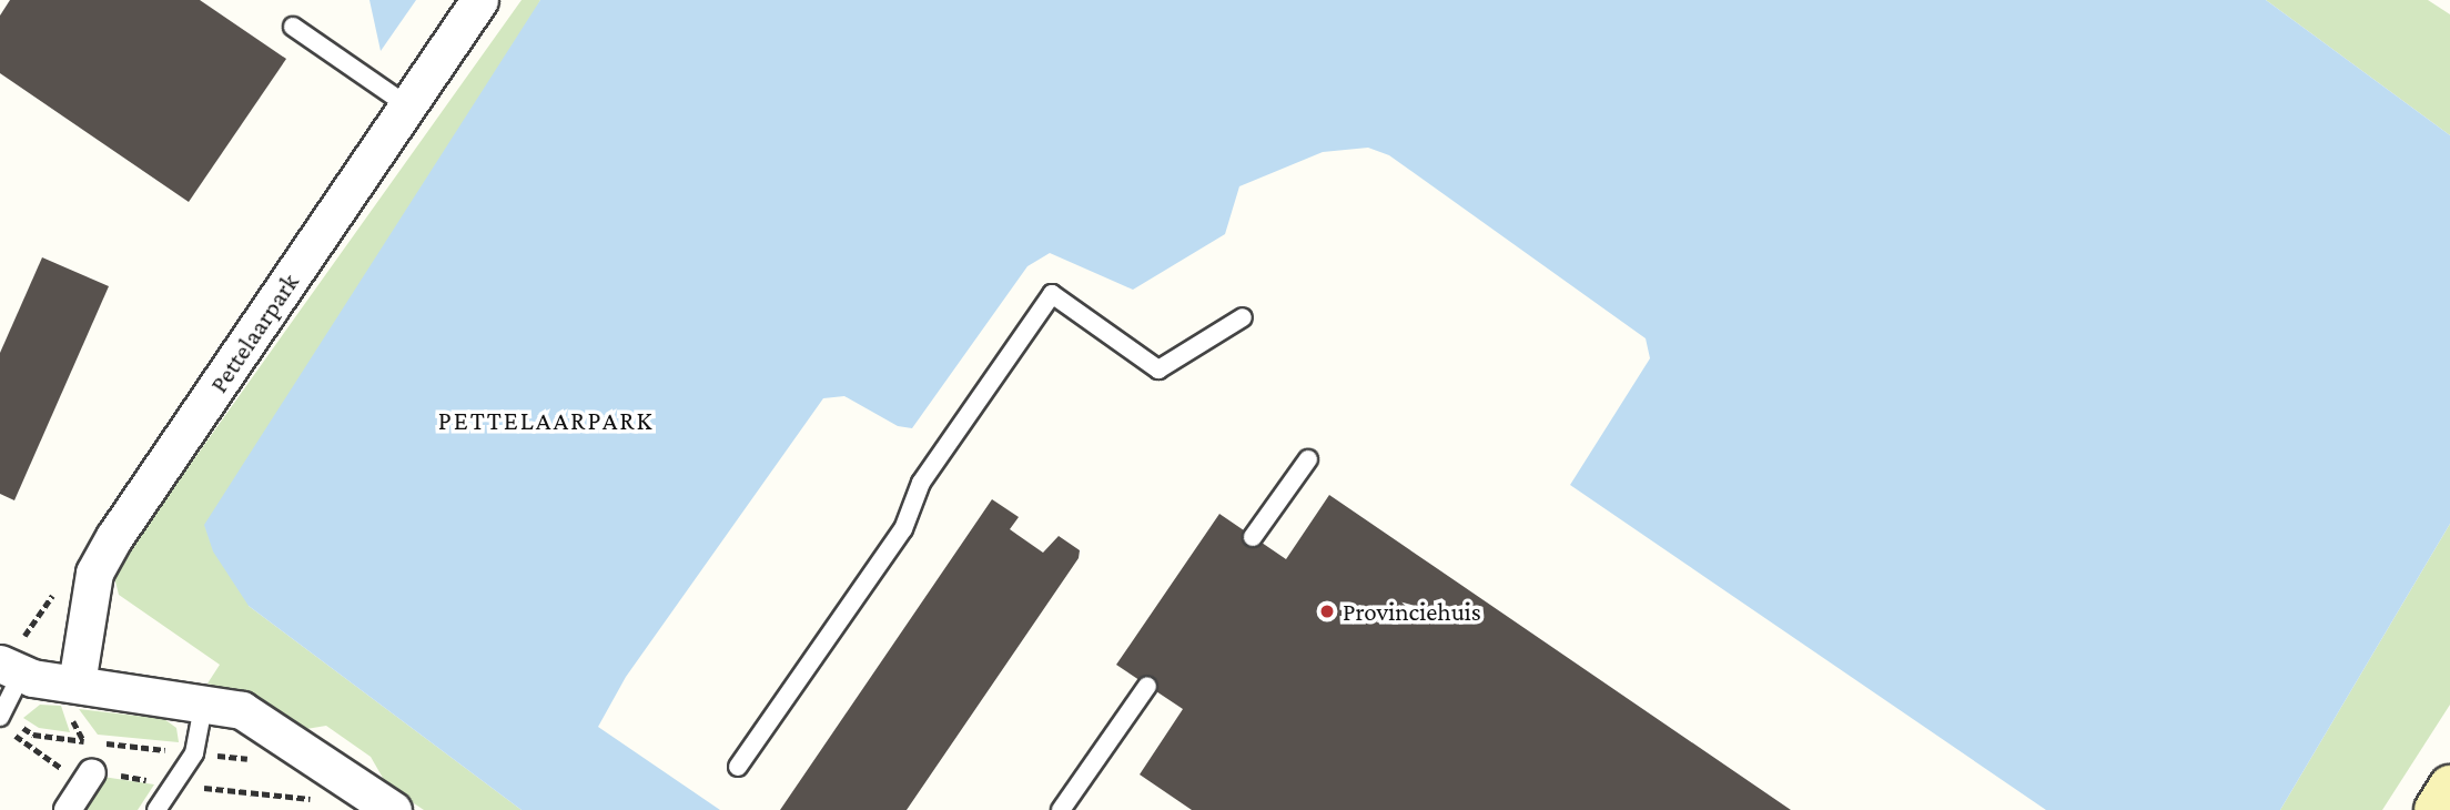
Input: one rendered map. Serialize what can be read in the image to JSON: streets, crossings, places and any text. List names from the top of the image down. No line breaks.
{"streets":{"street":["Pettelaarpark"]},"districts":["PETTELAARPARK"],"places":["Provinciehuis"]}
